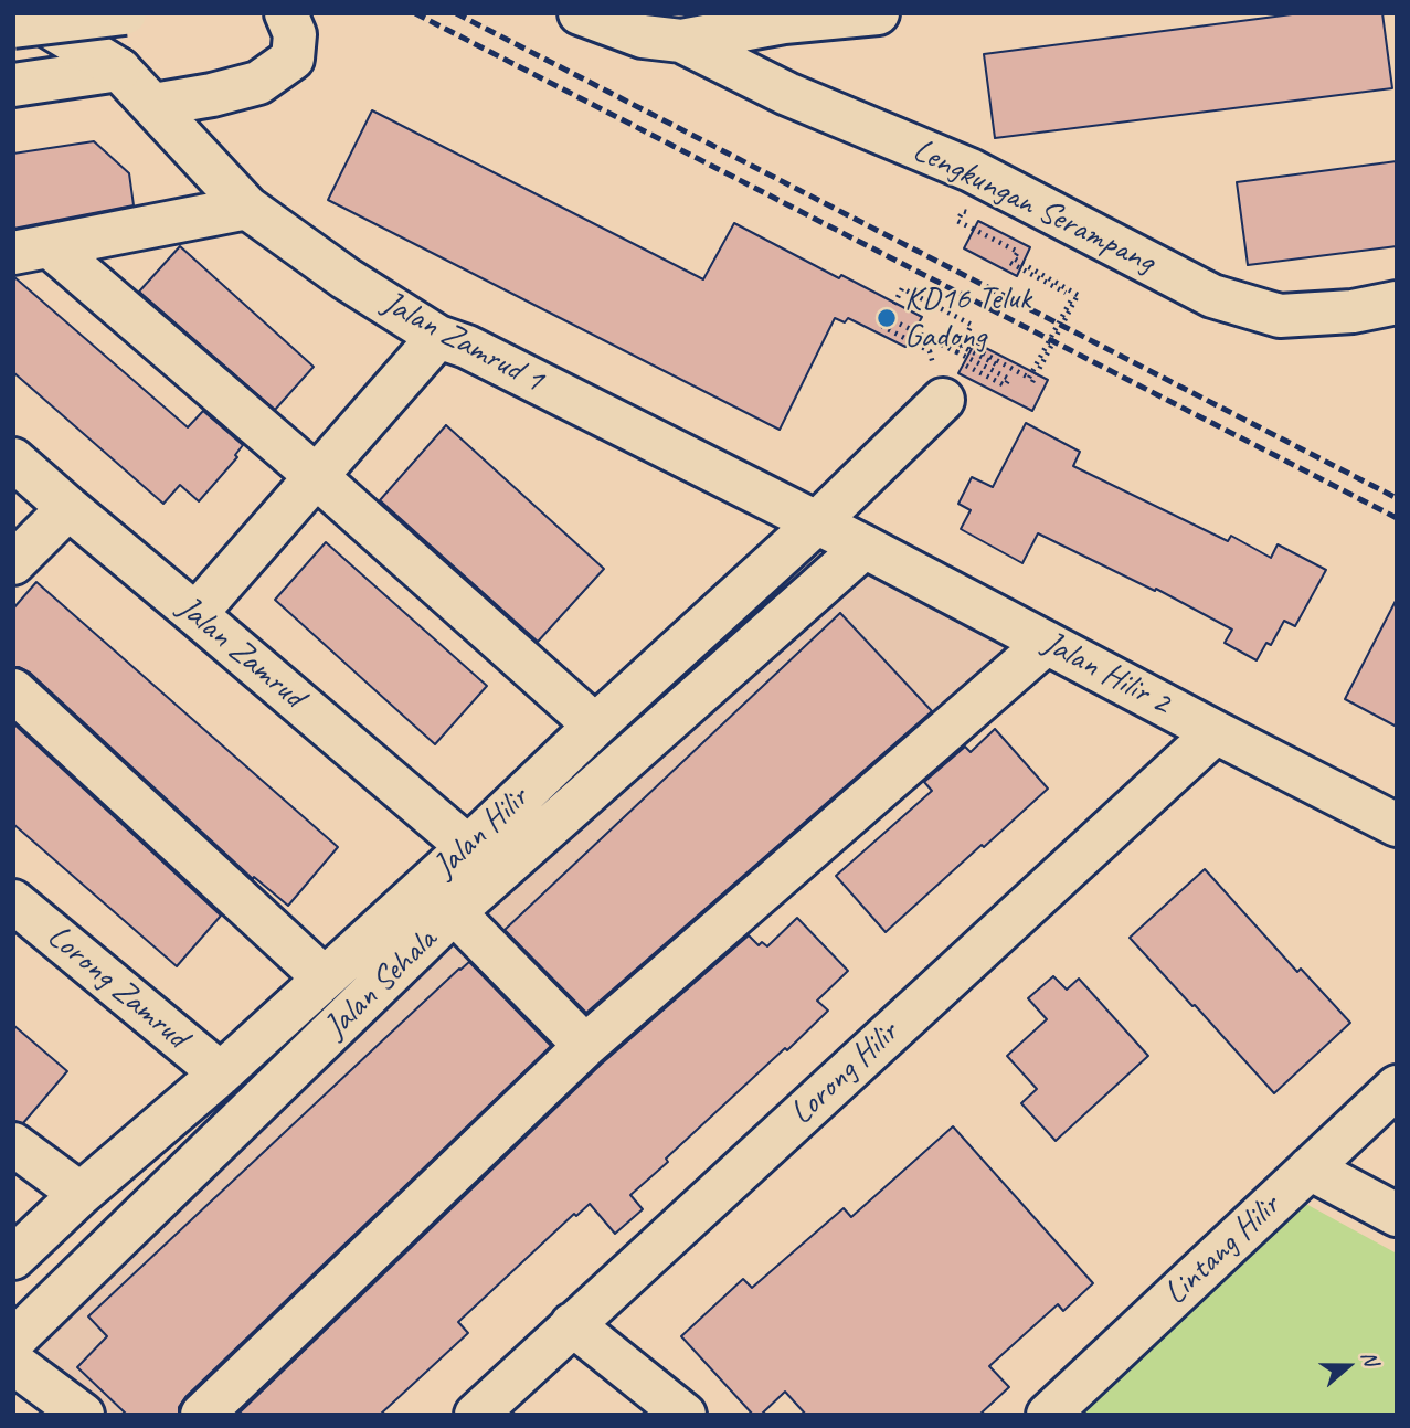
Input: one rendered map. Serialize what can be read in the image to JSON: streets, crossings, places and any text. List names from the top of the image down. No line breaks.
{"streets":{"street":["Lengkungan Serampang","Jalan Zamrud 1","Jalan Zamrud","Jalan Hilir 2","Jalan Hilir","Jalan Sehala","Lorong Zamrud","Lorong Hilir","Lintang Hilir"]},"crossings":[["Jalan Zamrud 1","Jalan Hilir 2"],["Jalan Zamrud 1","Jalan Hilir"],["Jalan Zamrud","Jalan Hilir"],["Jalan Hilir 2","Jalan Hilir"],["Jalan Hilir 2","Jalan Sehala"],["Jalan Hilir 2","Lorong Hilir"],["Jalan Hilir","Lorong Zamrud"]],"places":["KD16 Teluk Gadong"],"north":"right"}
